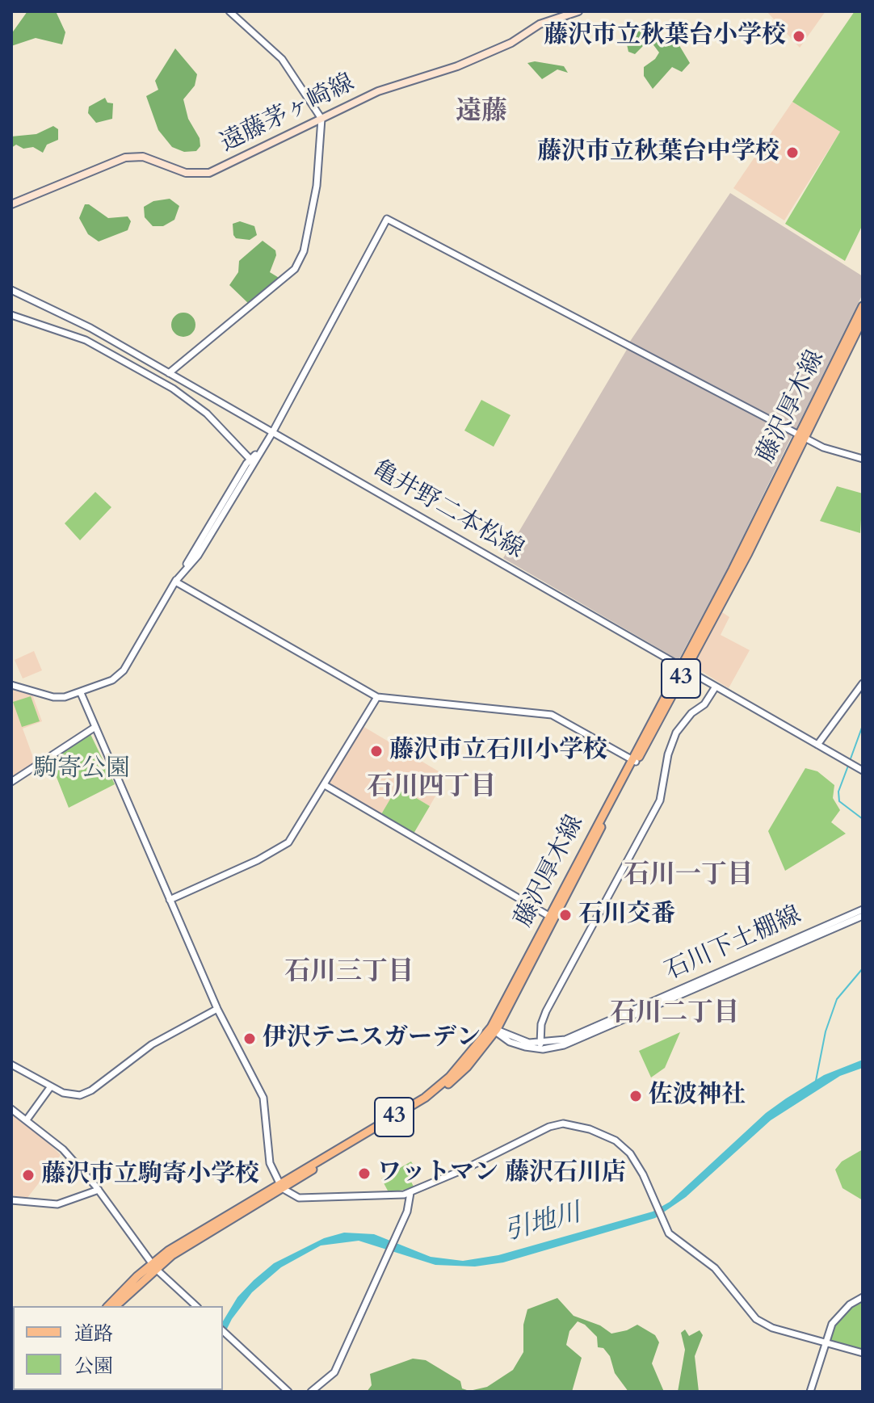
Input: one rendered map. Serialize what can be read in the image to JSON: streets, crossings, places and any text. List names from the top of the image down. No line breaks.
{"streets":{"main road":["遠藤茅ヶ崎線","藤沢厚木線","43"],"street":["亀井野二本松線","石川下土棚線"]},"crossings":[["藤沢厚木線","亀井野二本松線"],["藤沢厚木線","石川下土棚線"]],"districts":["遠藤","石川四丁目","石川一丁目","石川三丁目","石川二丁目"],"water":["引地川"],"parks":["駒寄公園"],"places":["藤沢市立秋葉台小学校","藤沢市立秋葉台中学校","藤沢市立石川小学校","石川交番","伊沢テニスガーデン","佐波神社","ワットマン 藤沢石川店","藤沢市立駒寄小学校"],"legend":["道路","公園"]}
